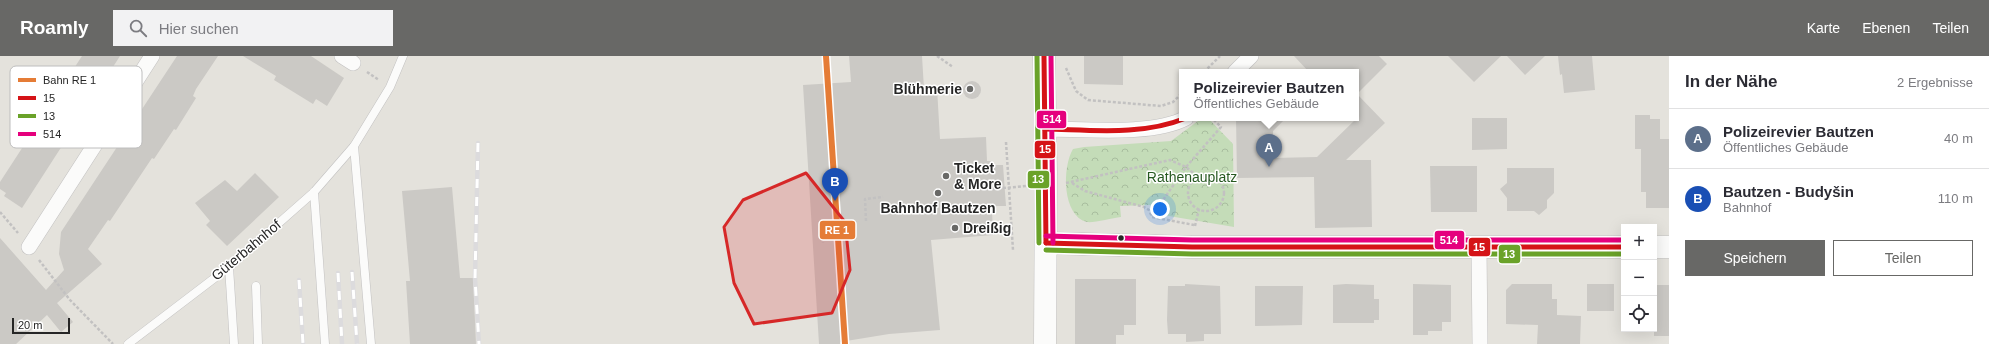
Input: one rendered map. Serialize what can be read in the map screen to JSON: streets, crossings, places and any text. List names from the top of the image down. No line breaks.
{"streets":{"lane":["Güterbahnhof"]},"parks":["Rathenauplatz"],"places":["Blühmerie","Ticket & More","Bahnhof Bautzen","Dreißig"],"lines":["transit line 15","transit line 13","transit line 514"],"legend":["Bahn RE 1","15","13","514"],"scale_bar":"20 m","page":{"header":"Roamly","search":"Hier suchen","nav":["Karte","Ebenen","Teilen"],"heading":["In der Nähe","2 Ergebnisse"],"popup":["Polizeirevier Bautzen","Öffentliches Gebäude"],"list":[{"mark":"A","name":"Polizeirevier Bautzen","note":"Öffentliches Gebäude","value":"40 m"},{"mark":"B","name":"Bautzen - Budyšin","note":"Bahnhof","value":"110 m"}],"pins":["A","B"],"map_buttons":["+","−"],"buttons":["Speichern","Teilen"],"scale":"20 m"}}
